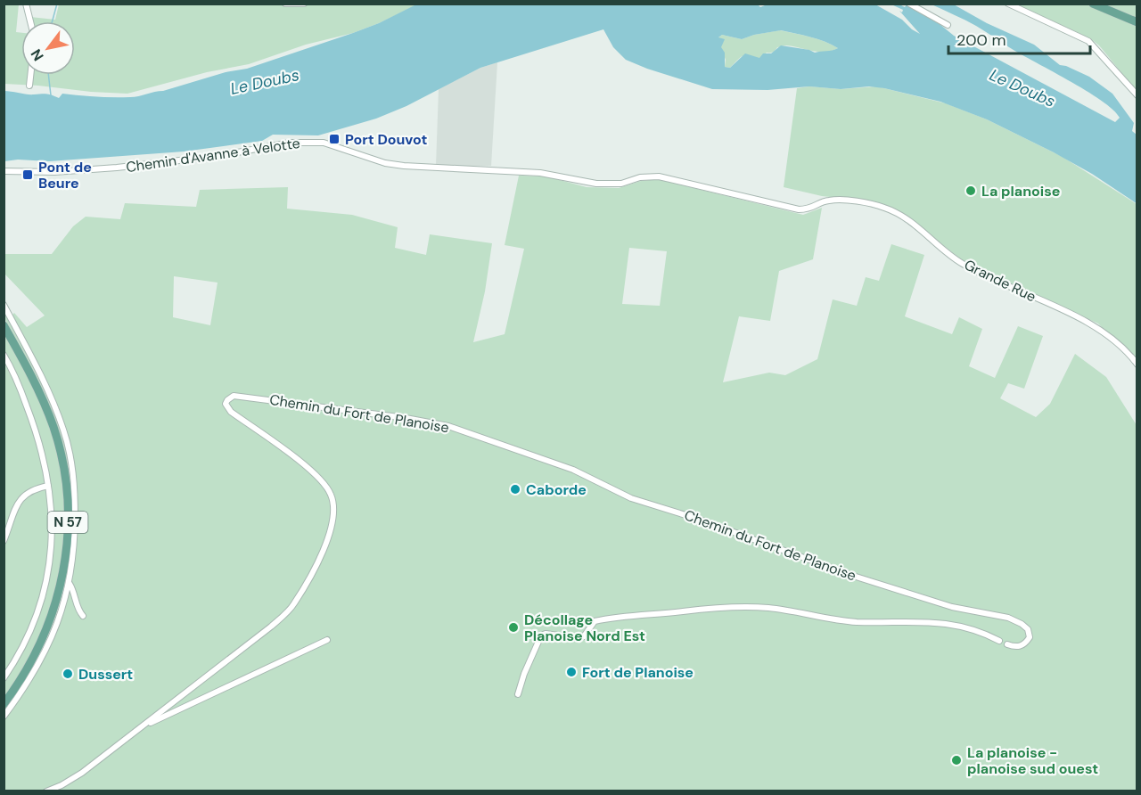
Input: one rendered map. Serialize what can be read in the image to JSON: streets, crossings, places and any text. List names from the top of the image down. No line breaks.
{"streets":{"main road":["N 57"],"street":["Chemin d'Avanne à Velotte","Grande Rue","Chemin du Fort de Planoise"]},"crossings":[["Chemin d'Avanne à Velotte","Grande Rue"]],"water":["Le Doubs"],"places":{"transit":["Port Douvot","Pont de Beure"],"other":["La planoise","Caborde","Décollage Planoise Nord Est","Fort de Planoise","Dussert","La planoise - planoise sud ouest"]},"scale_bar":"200 m","north":"bottom left"}
